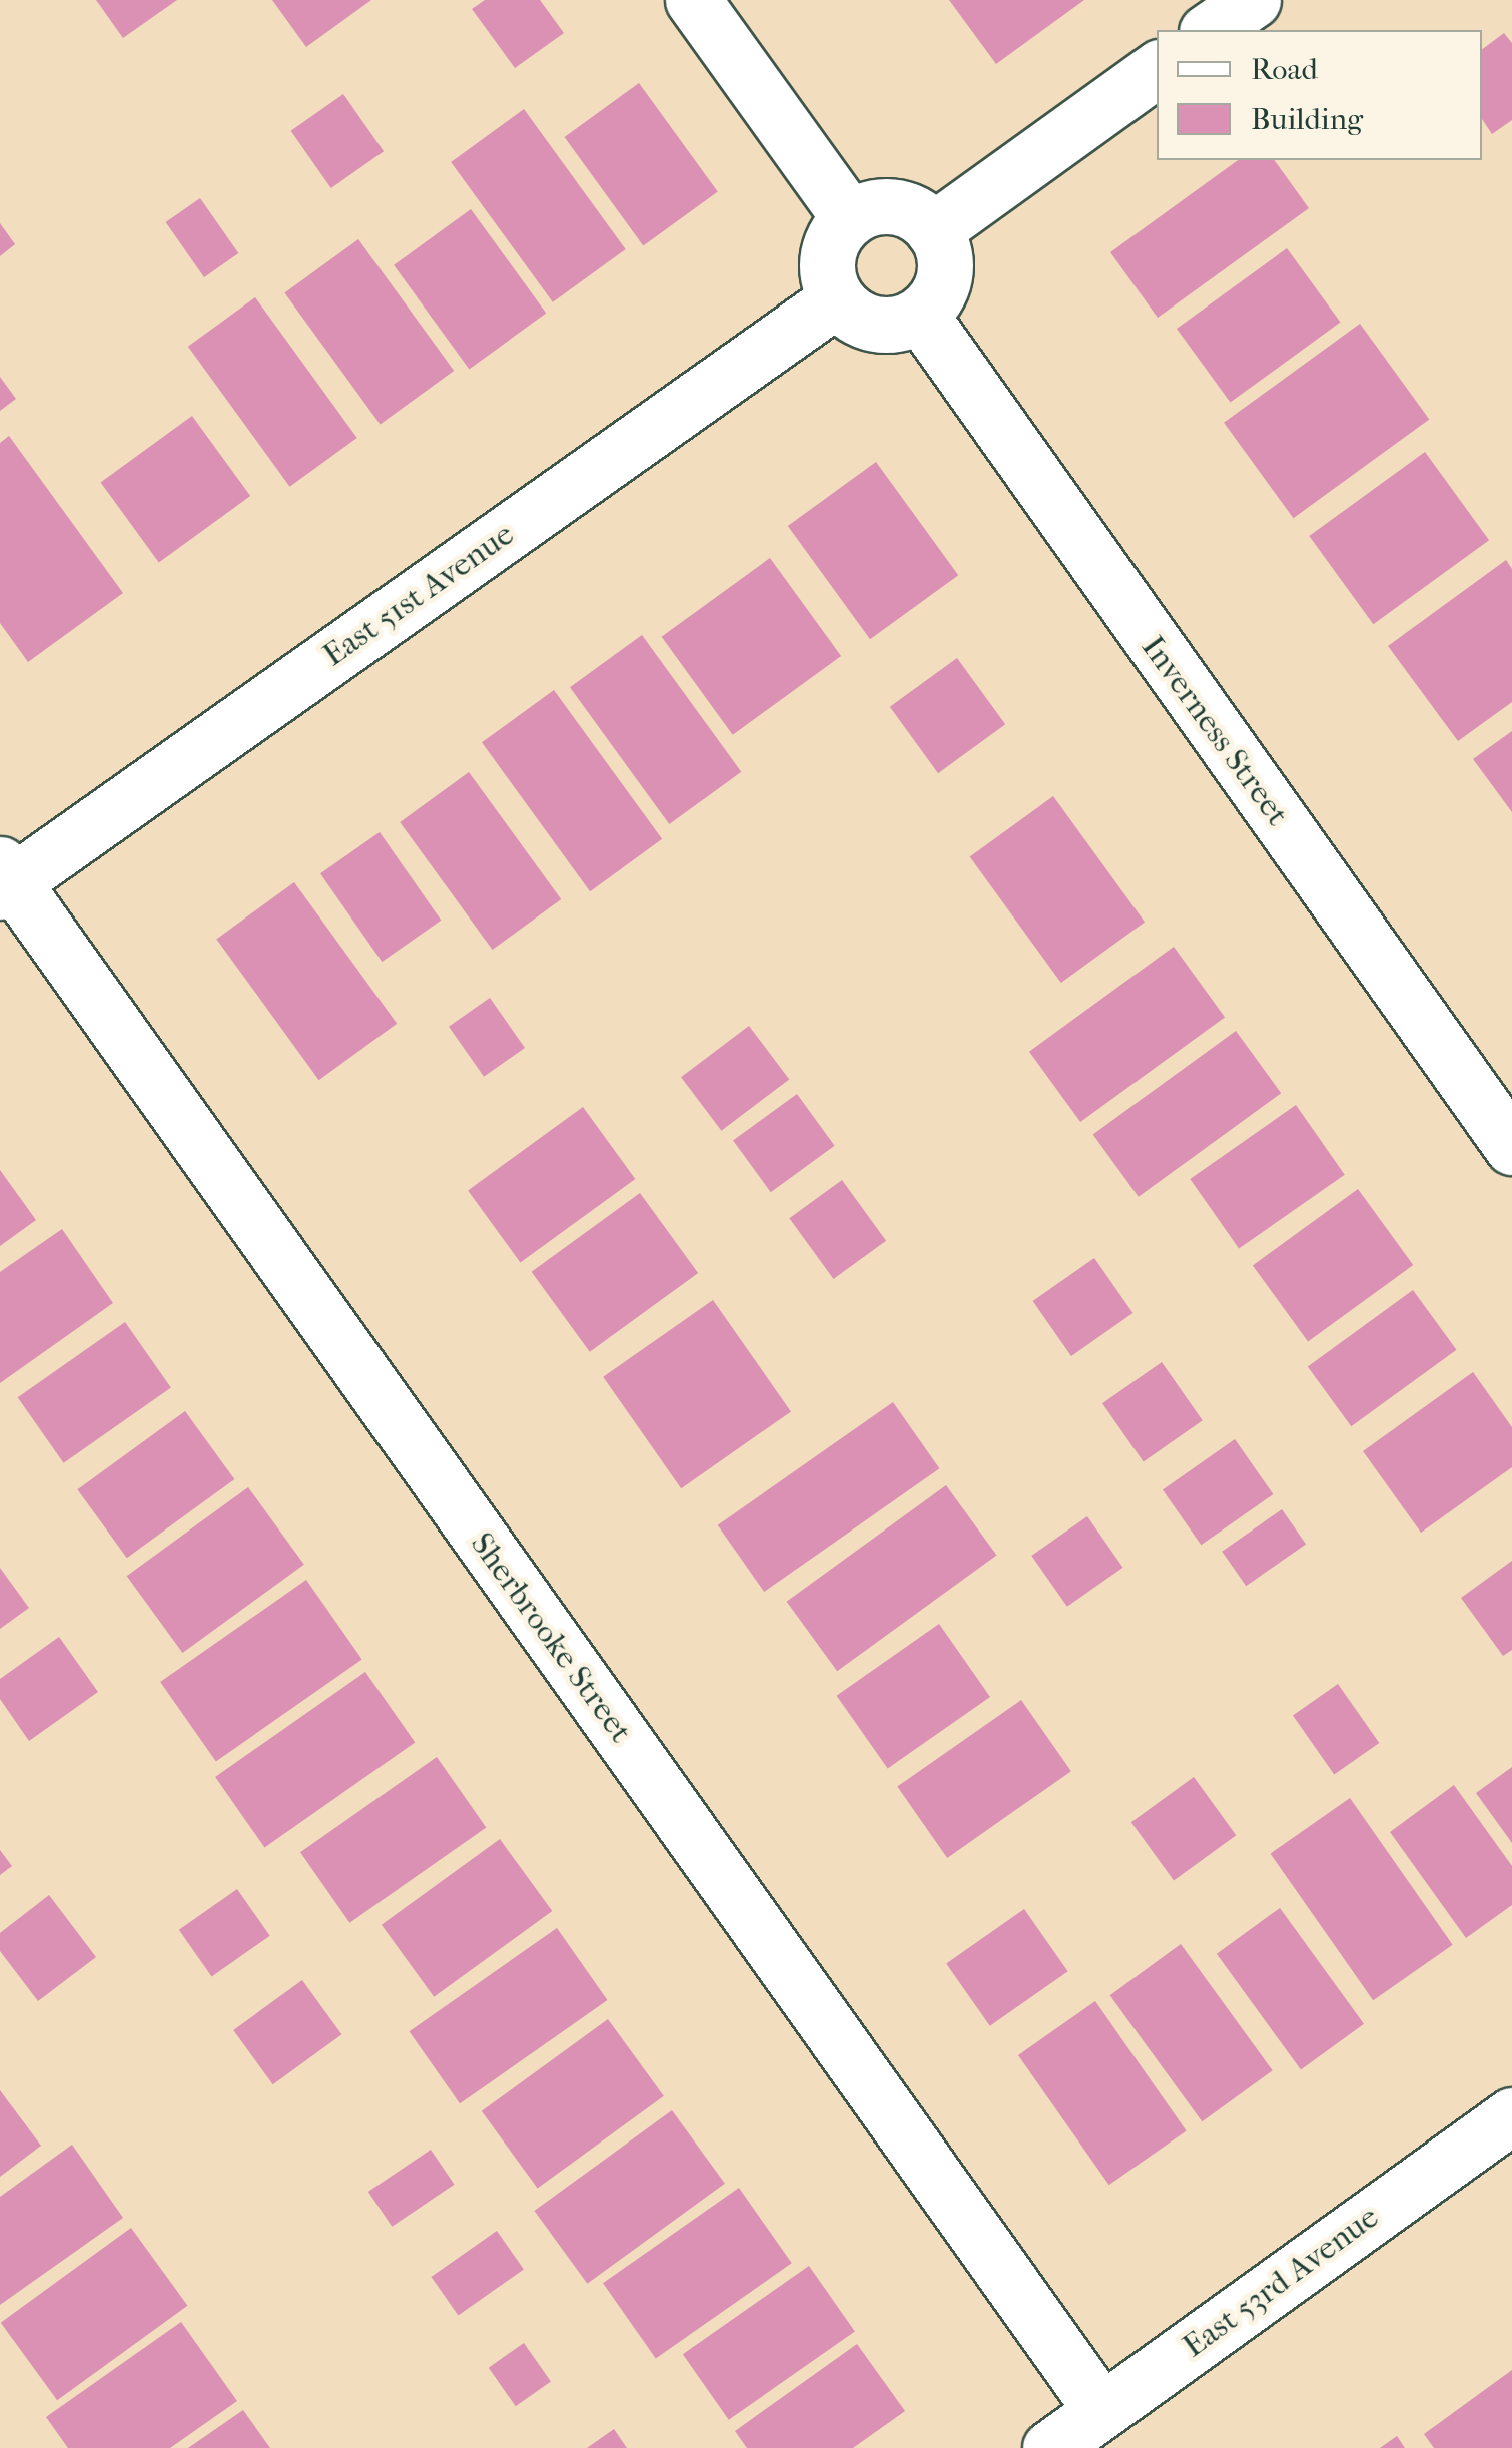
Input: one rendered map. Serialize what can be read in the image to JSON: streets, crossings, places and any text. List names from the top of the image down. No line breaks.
{"streets":{"street":["East 51st Avenue","Inverness Street","Sherbrooke Street","East 53rd Avenue"]},"crossings":[["East 51st Avenue","Inverness Street"],["East 51st Avenue","Sherbrooke Street"],["Sherbrooke Street","East 53rd Avenue"]],"legend":["Road","Building"]}
